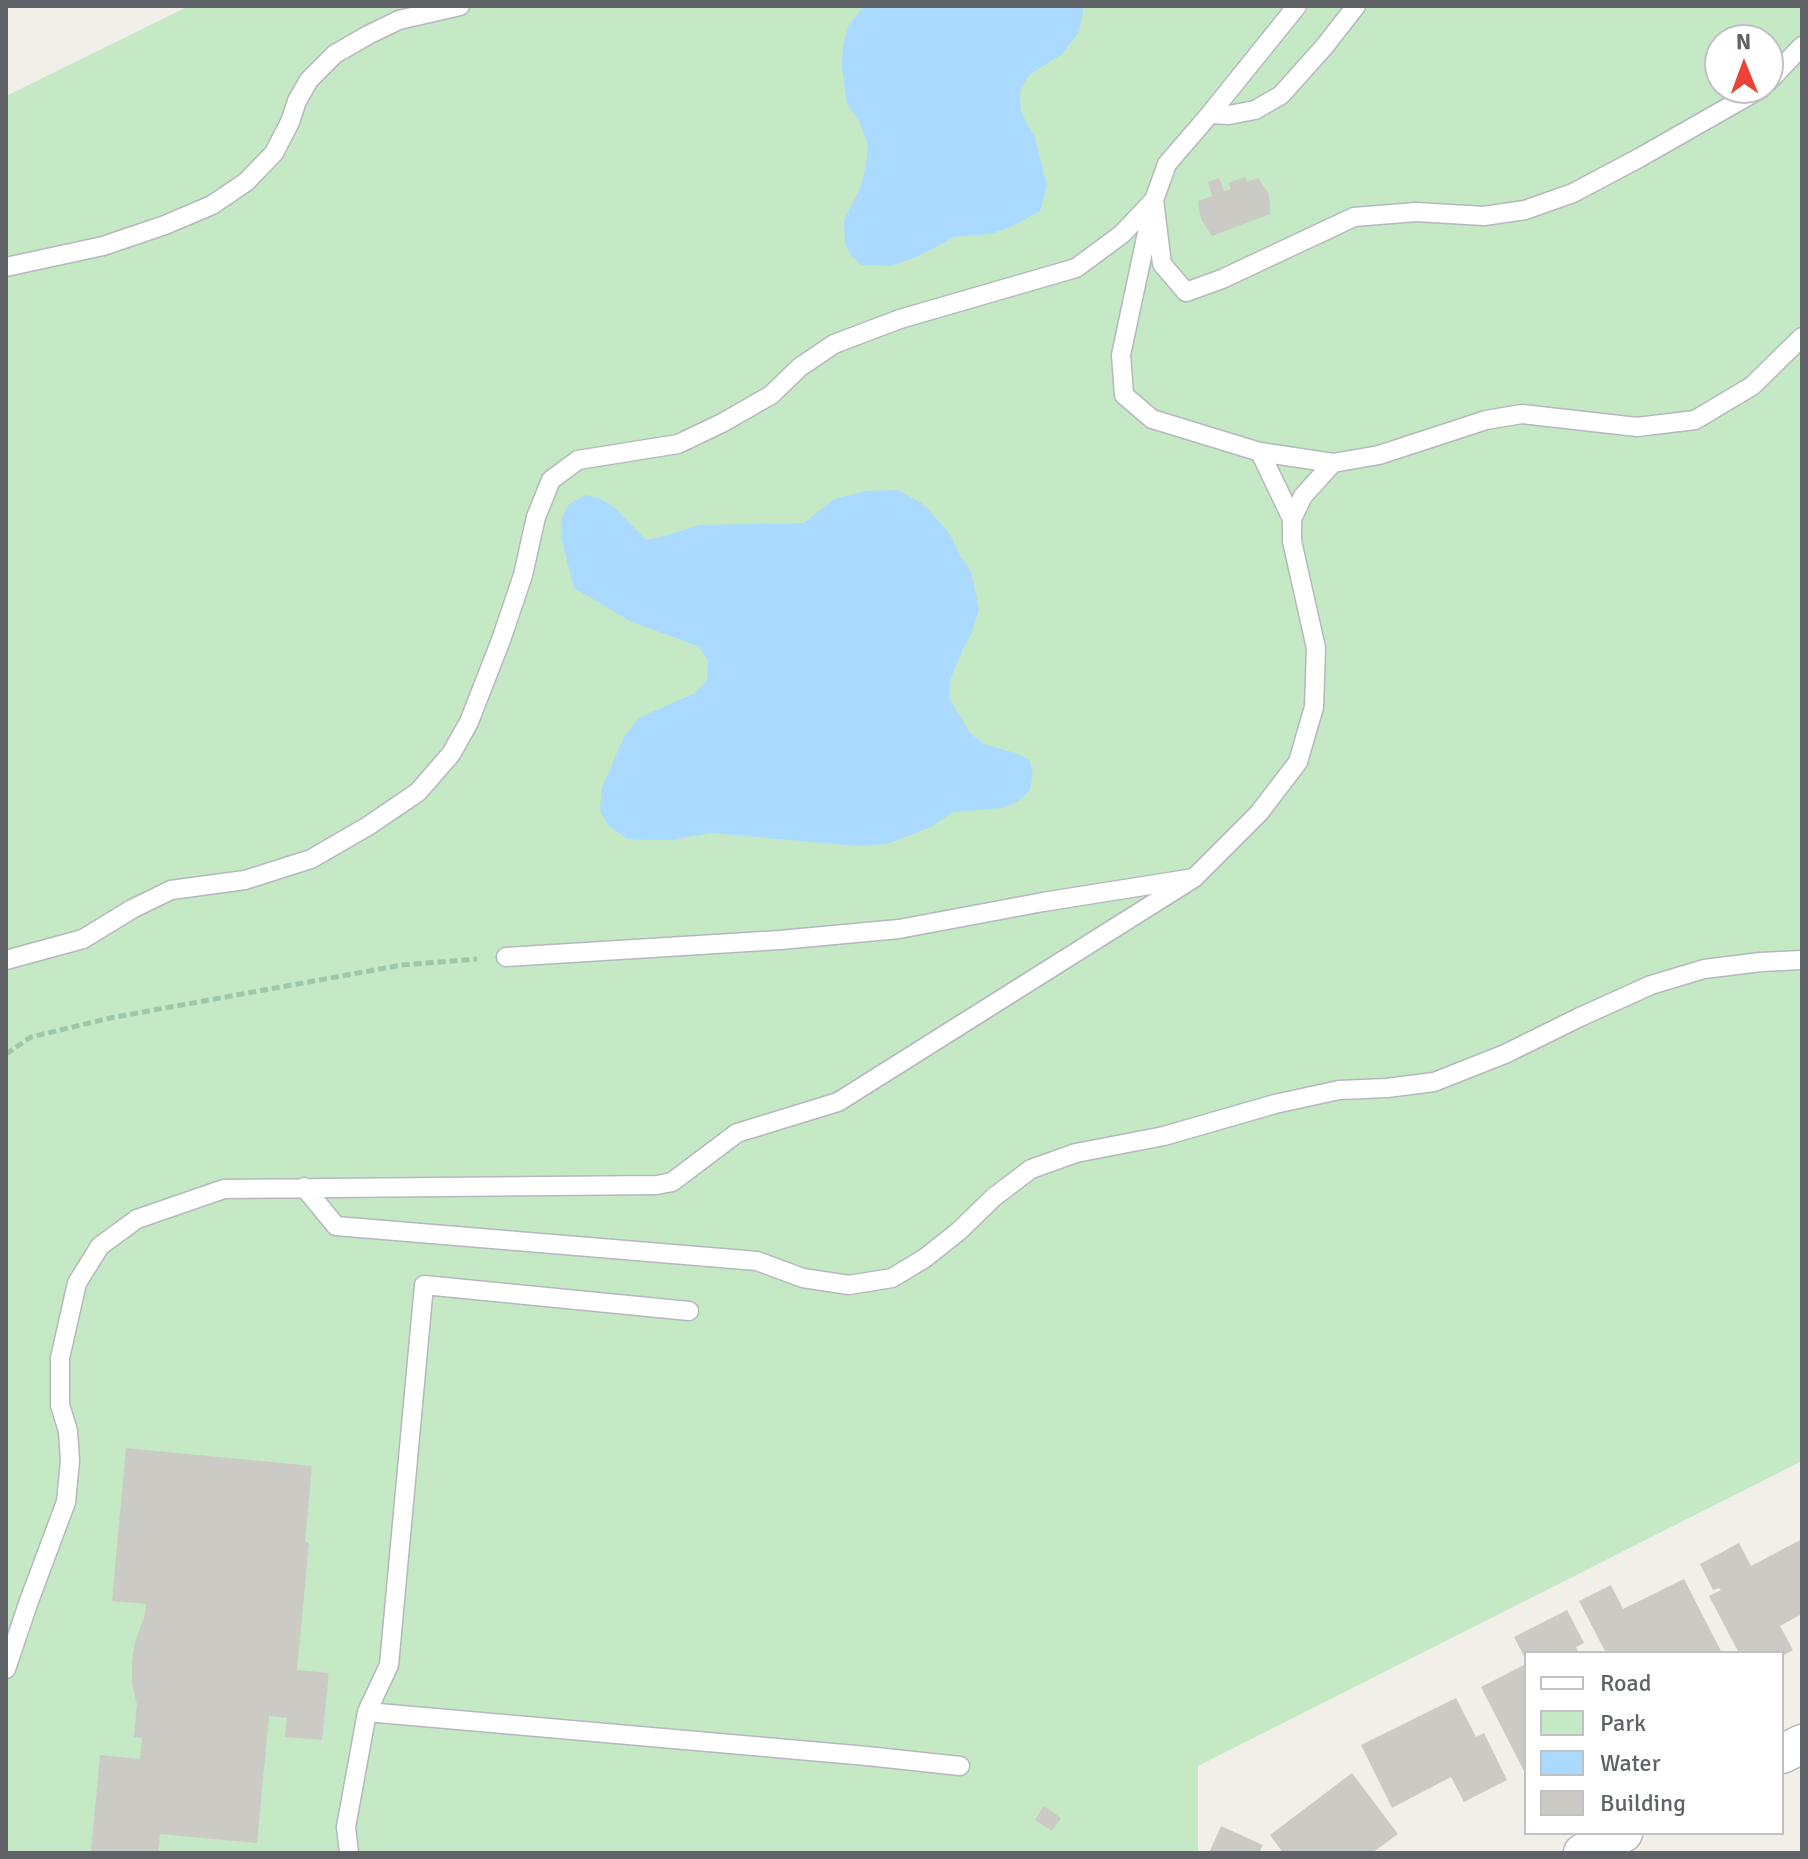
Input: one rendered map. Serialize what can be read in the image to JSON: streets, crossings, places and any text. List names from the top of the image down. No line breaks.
{"legend":["Road","Park","Water","Building"],"north":"top"}
